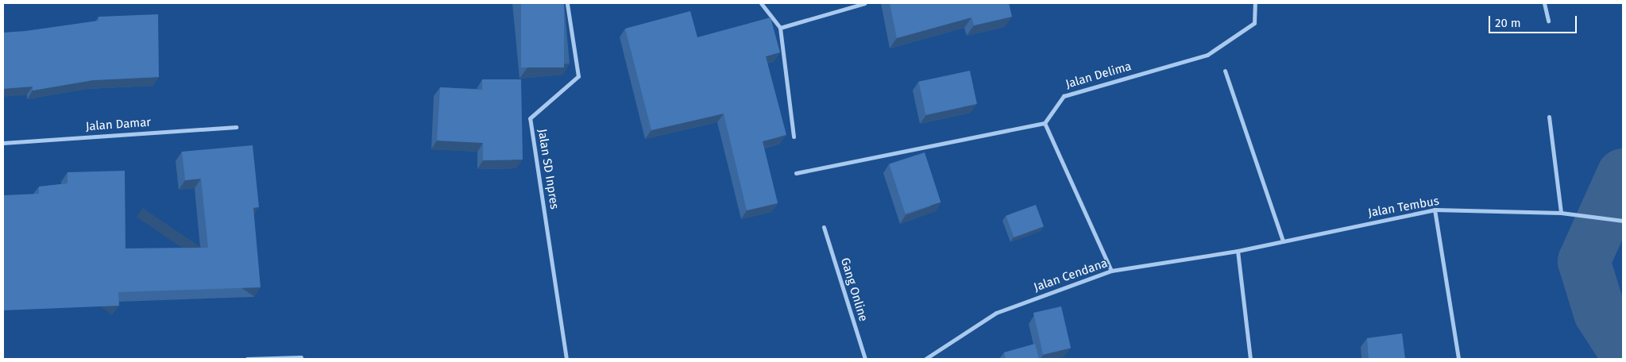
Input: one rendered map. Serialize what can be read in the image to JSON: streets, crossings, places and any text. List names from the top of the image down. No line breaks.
{"streets":{"street":["Jalan Delima","Jalan Damar","Jalan SD Inpres","Jalan Tembus","Jalan Cendana","Gang Online"]},"crossings":[["Jalan Tembus","Jalan Cendana"]],"scale_bar":"20 m"}
